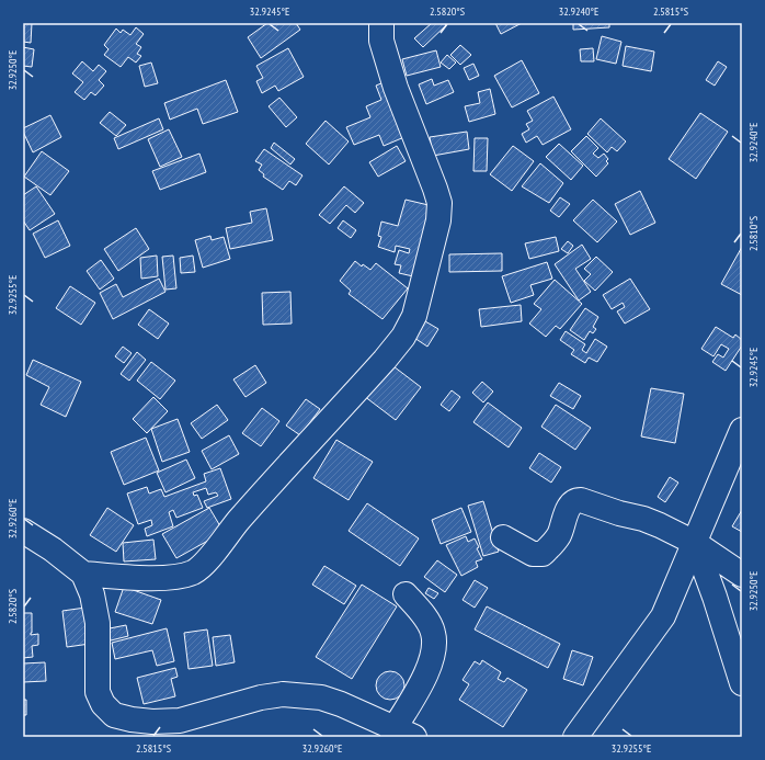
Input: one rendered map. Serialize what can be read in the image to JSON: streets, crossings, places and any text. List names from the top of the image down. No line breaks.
{"coordinates":["32.9245°E","2.5820°S","32.9240°E","2.5815°S","32.9250°E","2.5810°S","32.9255°E","32.9260°E"]}
